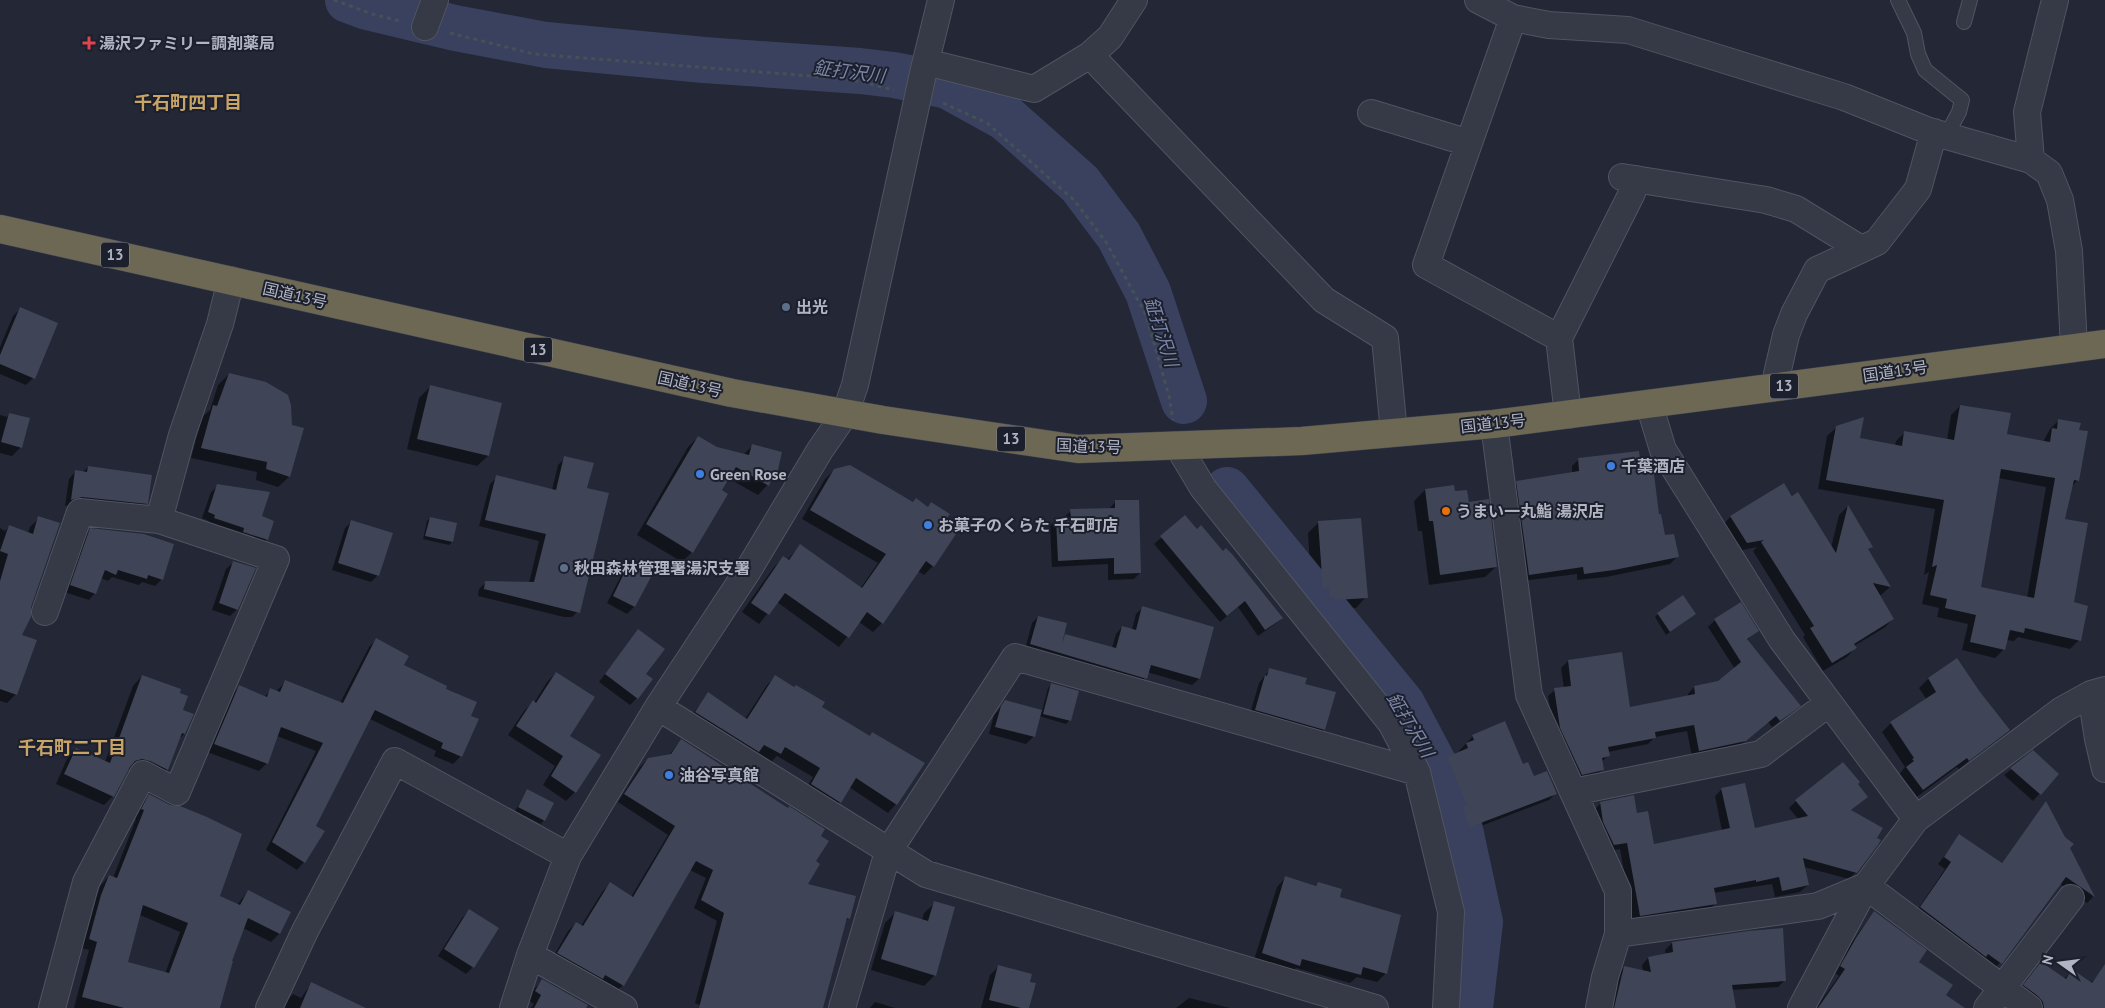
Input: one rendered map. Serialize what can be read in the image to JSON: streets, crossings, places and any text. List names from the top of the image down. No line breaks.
{"streets":{"highway":["13","国道13号"]},"districts":["千石町四丁目","千石町二丁目"],"water":["鉦打沢川"],"places":{"health":["湯沢ファミリー調剤薬局"],"other":["出光","千葉酒店","Green Rose","うまい一丸鮨 湯沢店","お菓子のくらた 千石町店","秋田森林管理署湯沢支署","油谷写真館"]},"north":"left"}
